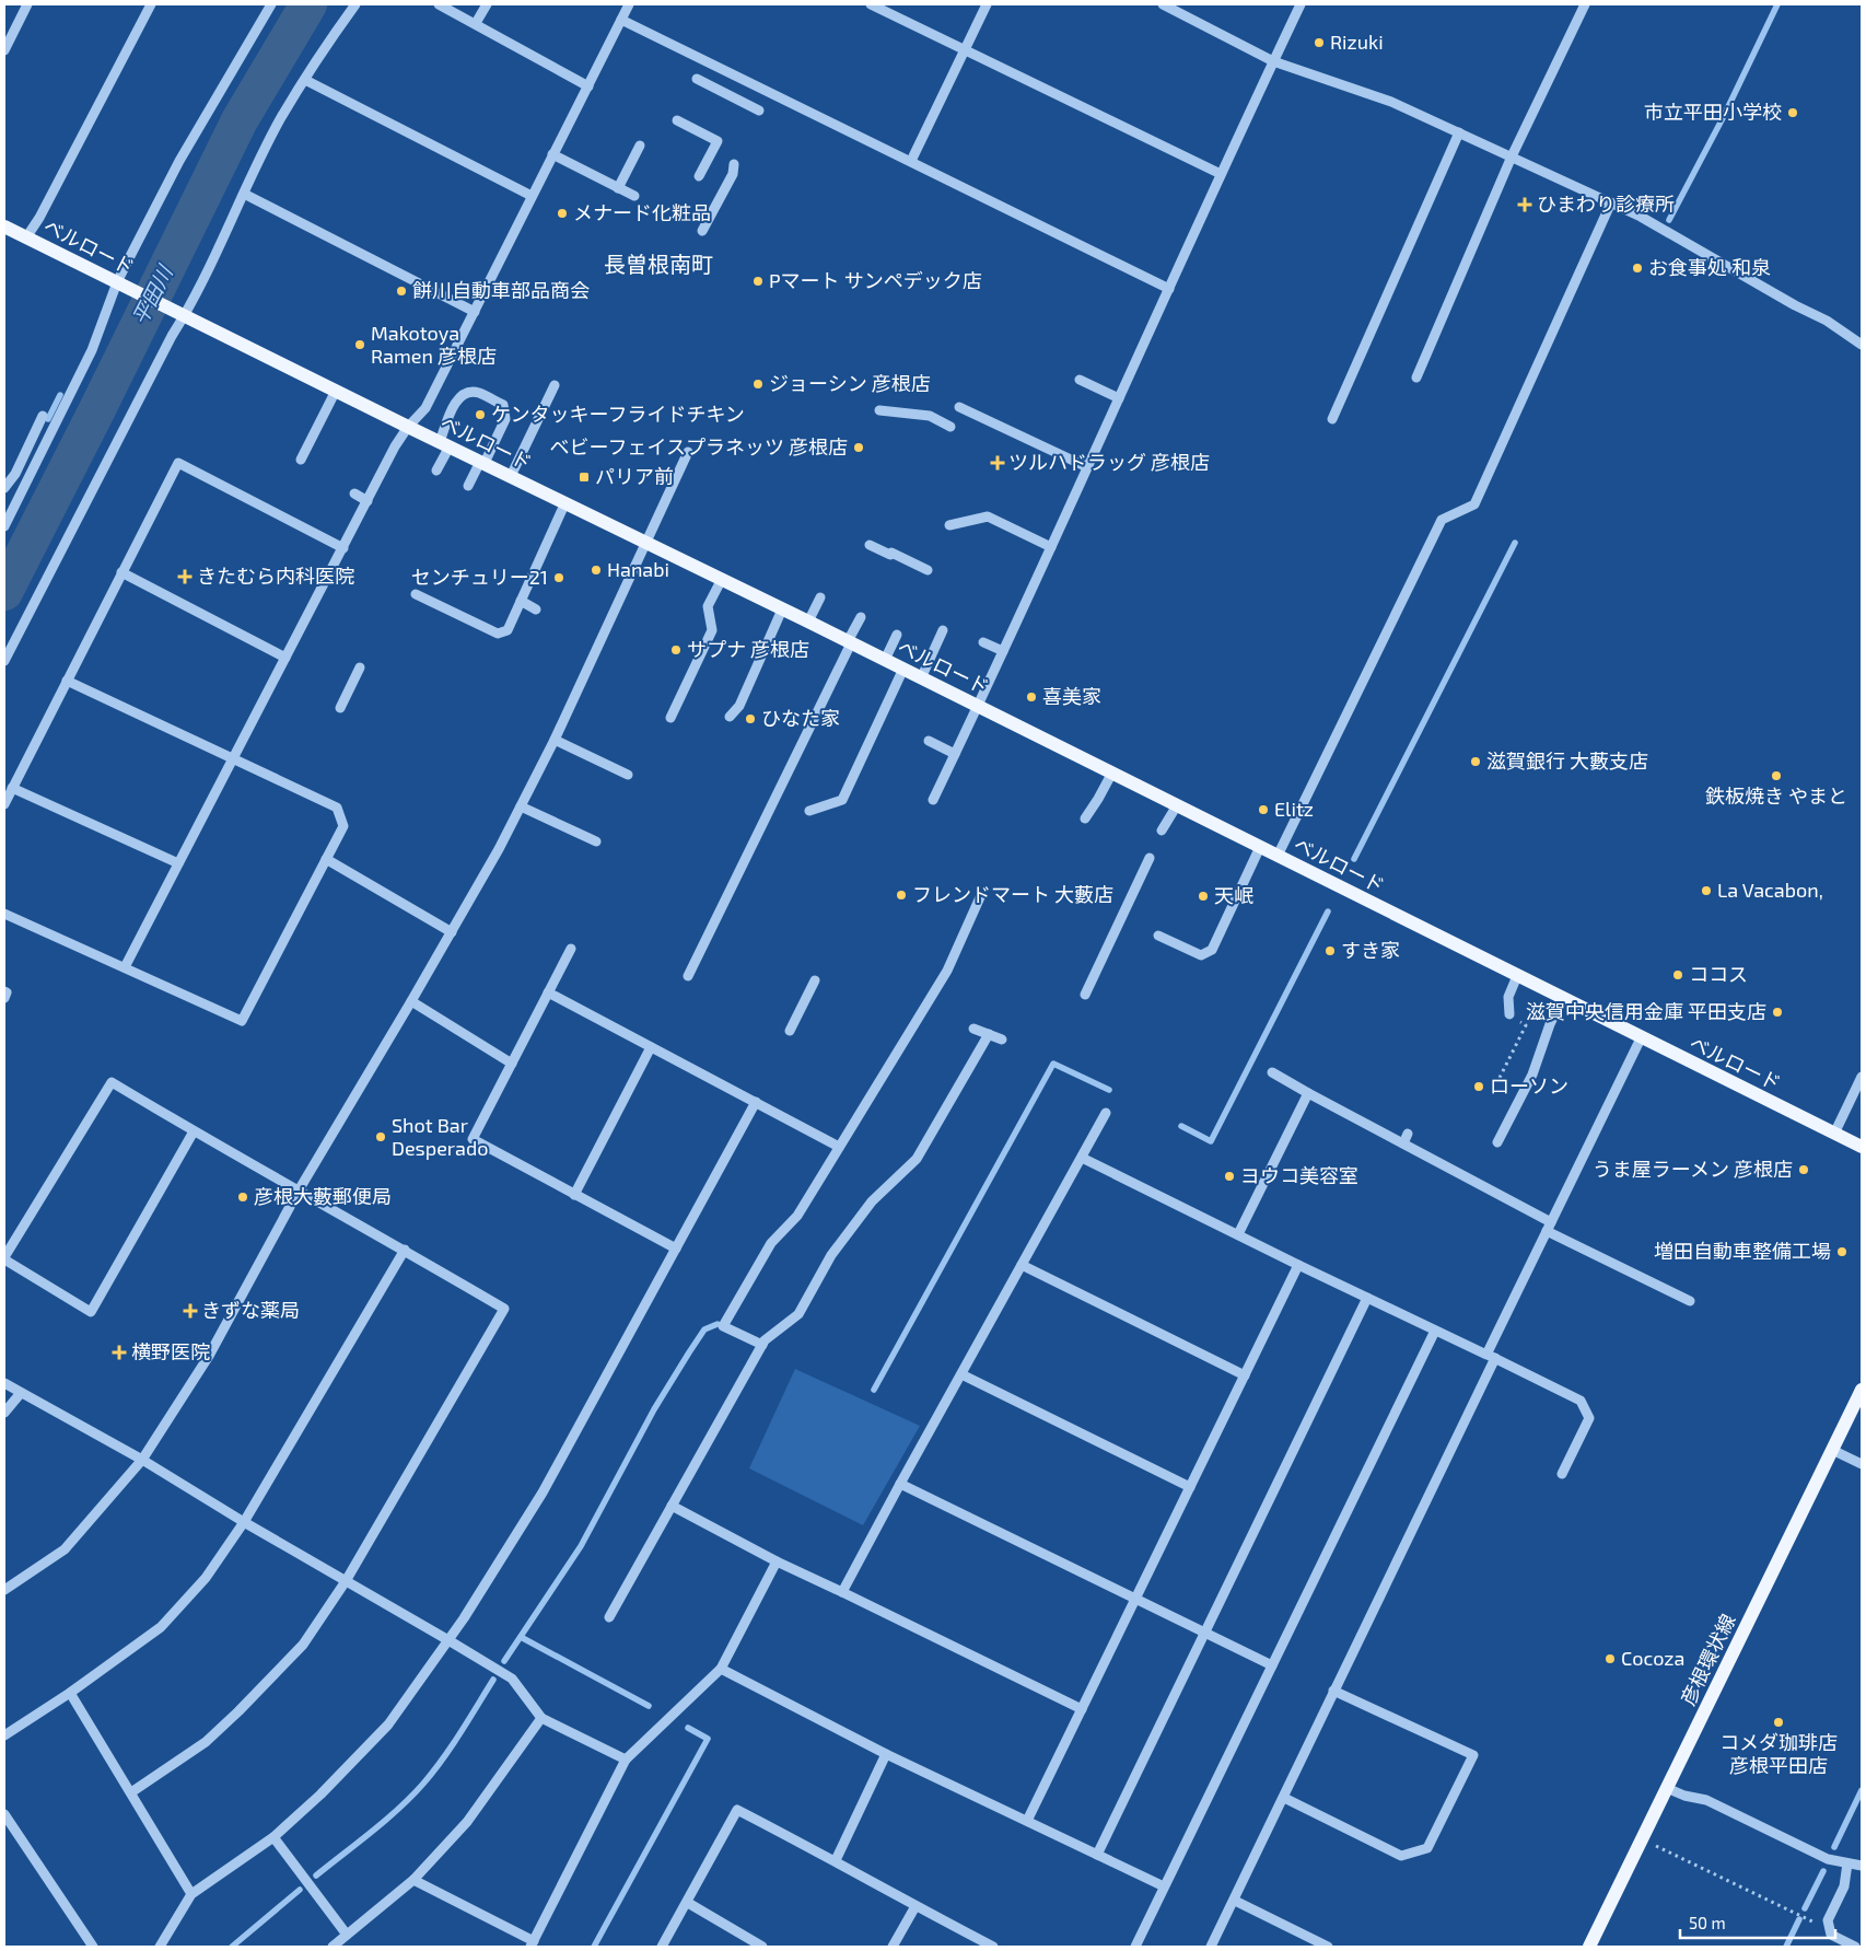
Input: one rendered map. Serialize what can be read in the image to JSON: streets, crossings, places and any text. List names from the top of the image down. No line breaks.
{"streets":{"main road":["ベルロード","彦根環状線"]},"districts":["長曽根南町"],"water":["平田川"],"places":{"other":["Rizuki","市立平田小学校","メナード化粧品","お食事処 和泉","Pマート サンペデック店","餅川自動車部品商会","Makotoya Ramen 彦根店","ジョーシン 彦根店","ケンタッキーフライドチキン","ベビーフェイスプラネッツ 彦根店","Hanabi","センチュリー21","サプナ 彦根店","喜美家","ひなた家","滋賀銀行 大藪支店","鉄板焼き やまと","Elitz","La Vacabon,","フレンドマート 大藪店","天岷","すき家","ココス","滋賀中央信用金庫 平田支店","ローソン","Shot Bar Desperado","うま屋ラーメン 彦根店","ヨウコ美容室","彦根大藪郵便局","増田自動車整備工場","Cocoza","コメダ珈琲店 彦根平田店"],"health":["ひまわり診療所","ツルハドラッグ 彦根店","きたむら内科医院","きずな薬局","横野医院"],"transit":["パリア前"]},"scale_bar":"50 m"}
